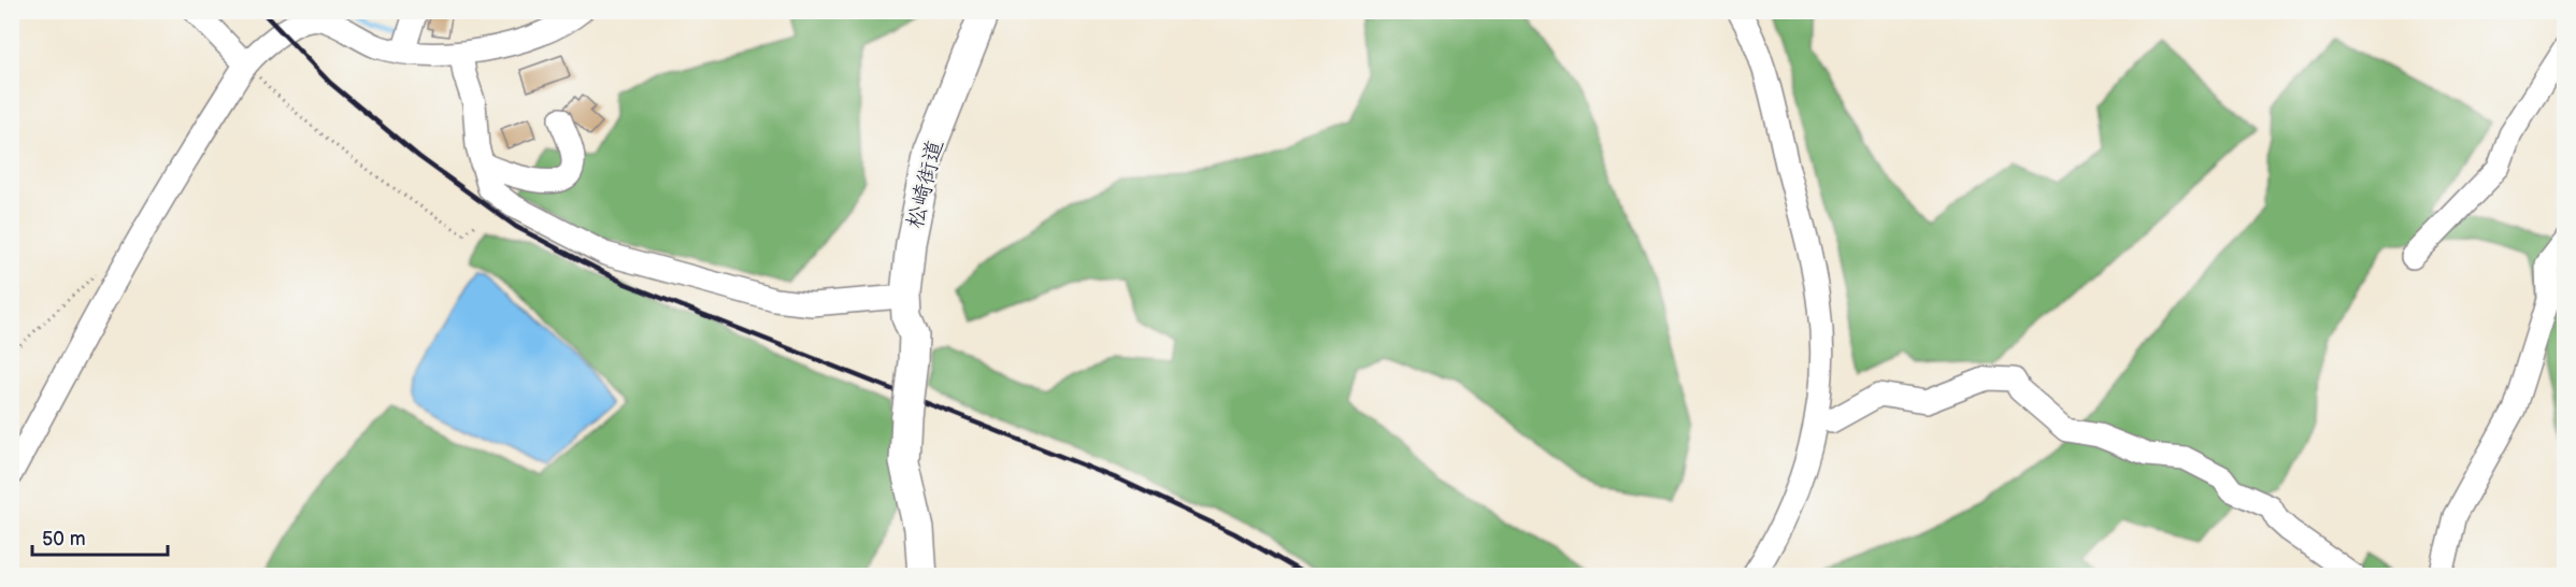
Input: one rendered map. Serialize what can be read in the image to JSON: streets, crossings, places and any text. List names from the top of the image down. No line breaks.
{"streets":{"main road":["松崎街道"]},"scale_bar":"50 m"}
